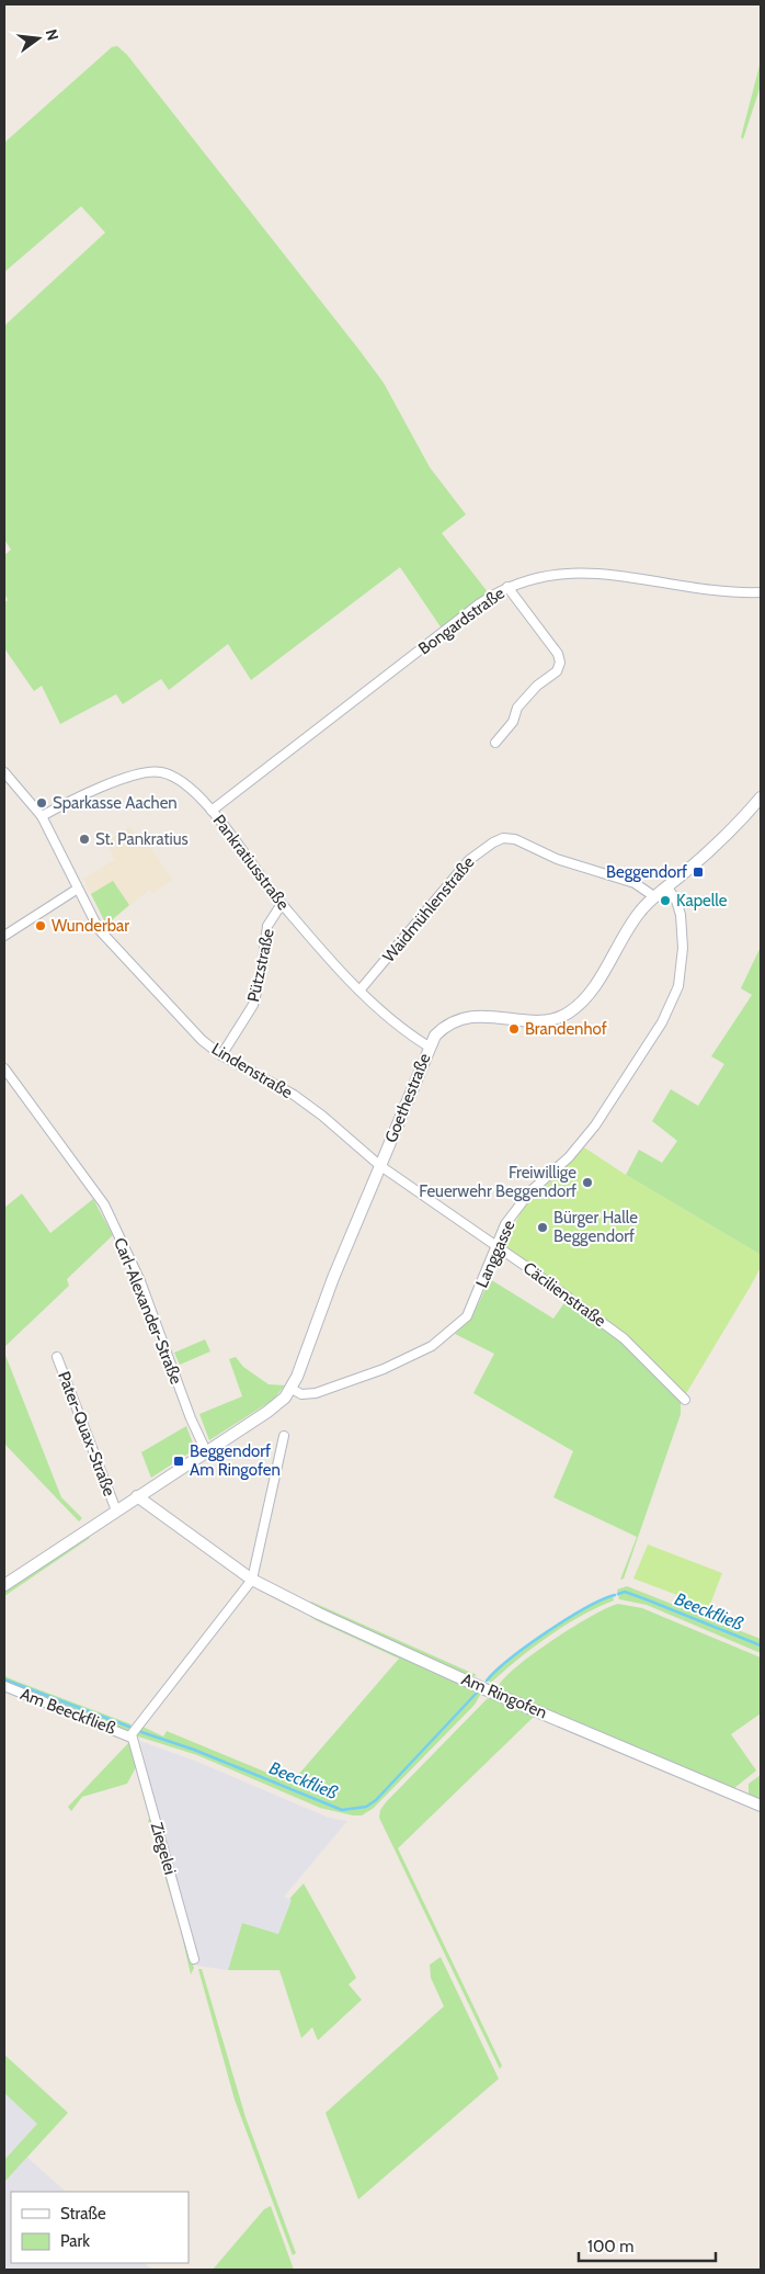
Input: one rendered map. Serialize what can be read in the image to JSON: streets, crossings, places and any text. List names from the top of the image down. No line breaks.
{"streets":{"street":["Bongardstraße","Pankratiusstraße","Waidmühlenstraße","Pützstraße","Lindenstraße","Goethestraße","Langgasse","Cäcilienstraße","Carl-Alexander-Straße","Pater-Quax-Straße","Am Ringofen","Am Beeckfließ","Ziegelei"]},"crossings":[["Bongardstraße","Pankratiusstraße"],["Pankratiusstraße","Waidmühlenstraße"],["Pankratiusstraße","Pützstraße"],["Pankratiusstraße","Lindenstraße"],["Pankratiusstraße","Goethestraße"],["Waidmühlenstraße","Goethestraße"],["Pützstraße","Lindenstraße"],["Lindenstraße","Goethestraße"],["Lindenstraße","Cäcilienstraße"],["Goethestraße","Langgasse"],["Goethestraße","Cäcilienstraße"],["Goethestraße","Carl-Alexander-Straße"],["Goethestraße","Pater-Quax-Straße"],["Goethestraße","Am Ringofen"],["Langgasse","Cäcilienstraße"],["Am Beeckfließ","Ziegelei"]],"water":["Beeckfließ"],"places":{"other":["Sparkasse Aachen","St. Pankratius","Kapelle","Wunderbar","Brandenhof","Freiwillige Feuerwehr Beggendorf","Bürger Halle Beggendorf"],"transit":["Beggendorf","Beggendorf Am Ringofen"]},"legend":["Straße","Park"],"scale_bar":"100 m","north":"right"}
